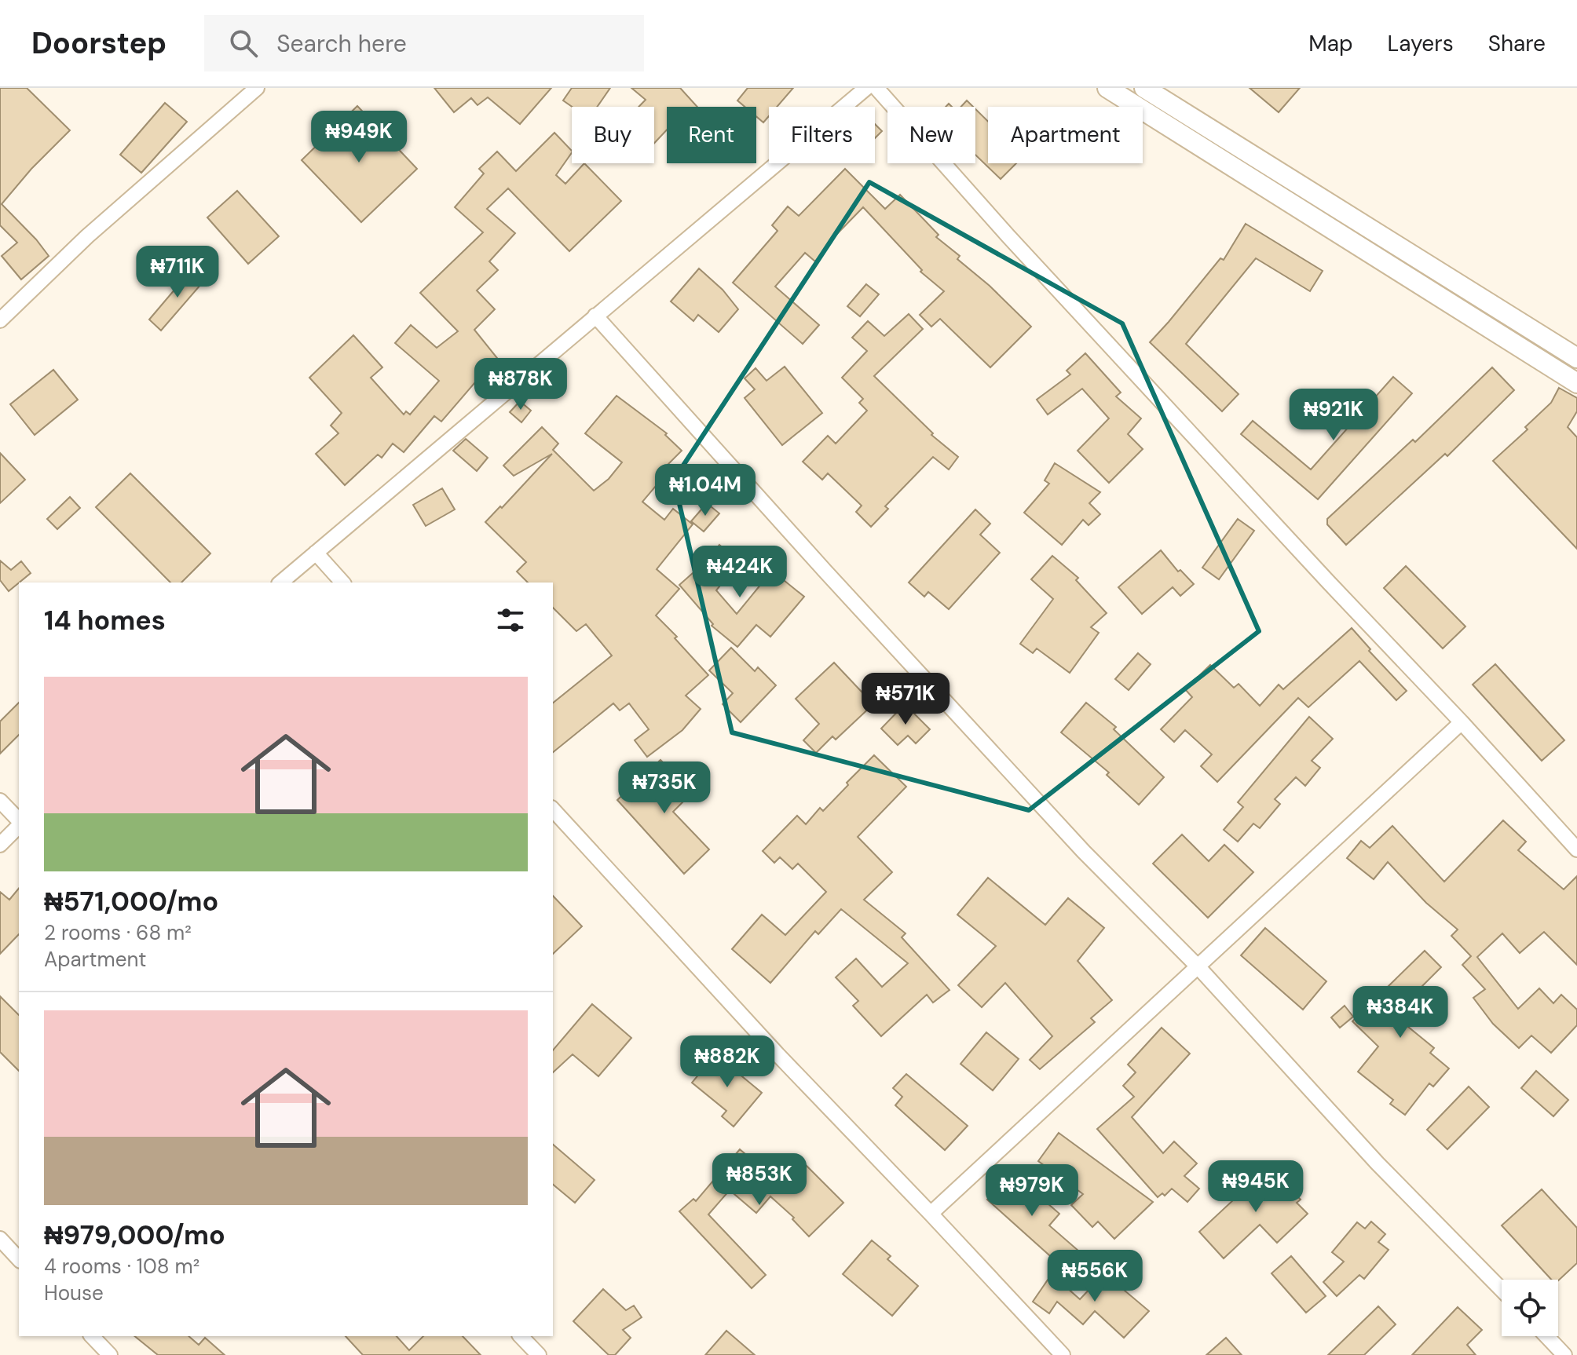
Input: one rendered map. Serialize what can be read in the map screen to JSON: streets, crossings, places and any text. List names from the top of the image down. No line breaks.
{"page":{"header":"Doorstep","search":"Search here","nav":["Map","Layers","Share"],"chip":["Buy","Rent","Filters","New","Apartment"],"price":["₦949K","₦711K","₦878K","₦921K","₦1.04M","₦424K","₦571K","₦735K","₦384K","₦882K","₦853K","₦945K","₦979K","₦556K"],"heading":"14 homes","list":[{"name":"₦571,000/mo","note":"2 rooms · 68 m² · Apartment"},{"name":"₦979,000/mo","note":"4 rooms · 108 m² · House"}]}}
